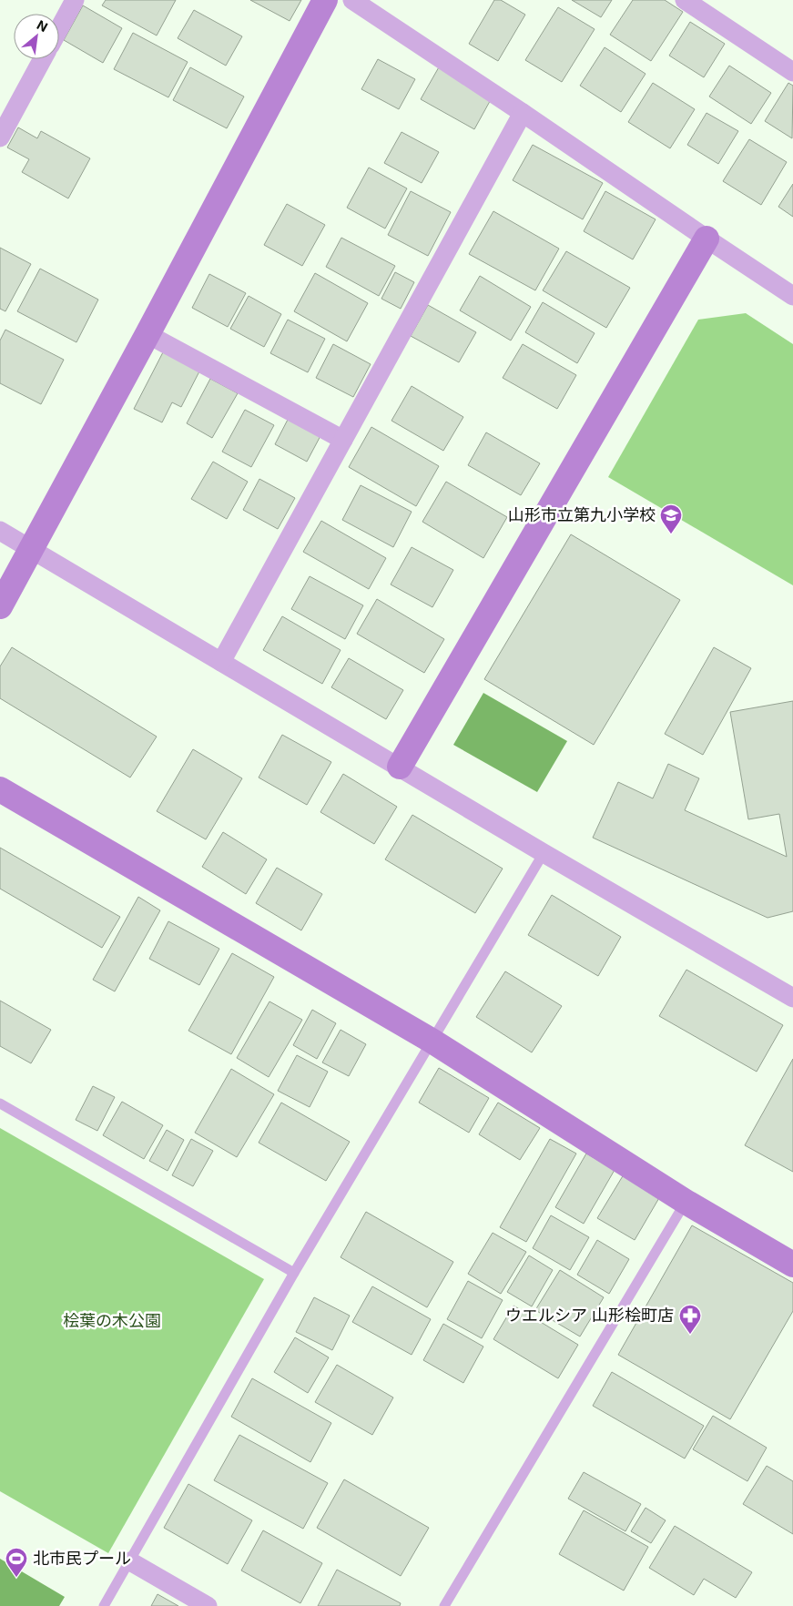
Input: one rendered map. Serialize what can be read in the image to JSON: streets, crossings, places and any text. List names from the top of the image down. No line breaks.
{"parks":["桧葉の木公園"],"places":{"school or university":["山形市立第九小学校"],"pharmacy":["ウエルシア 山形桧町店"],"sports":["北市民プール"]},"north":"top right"}
